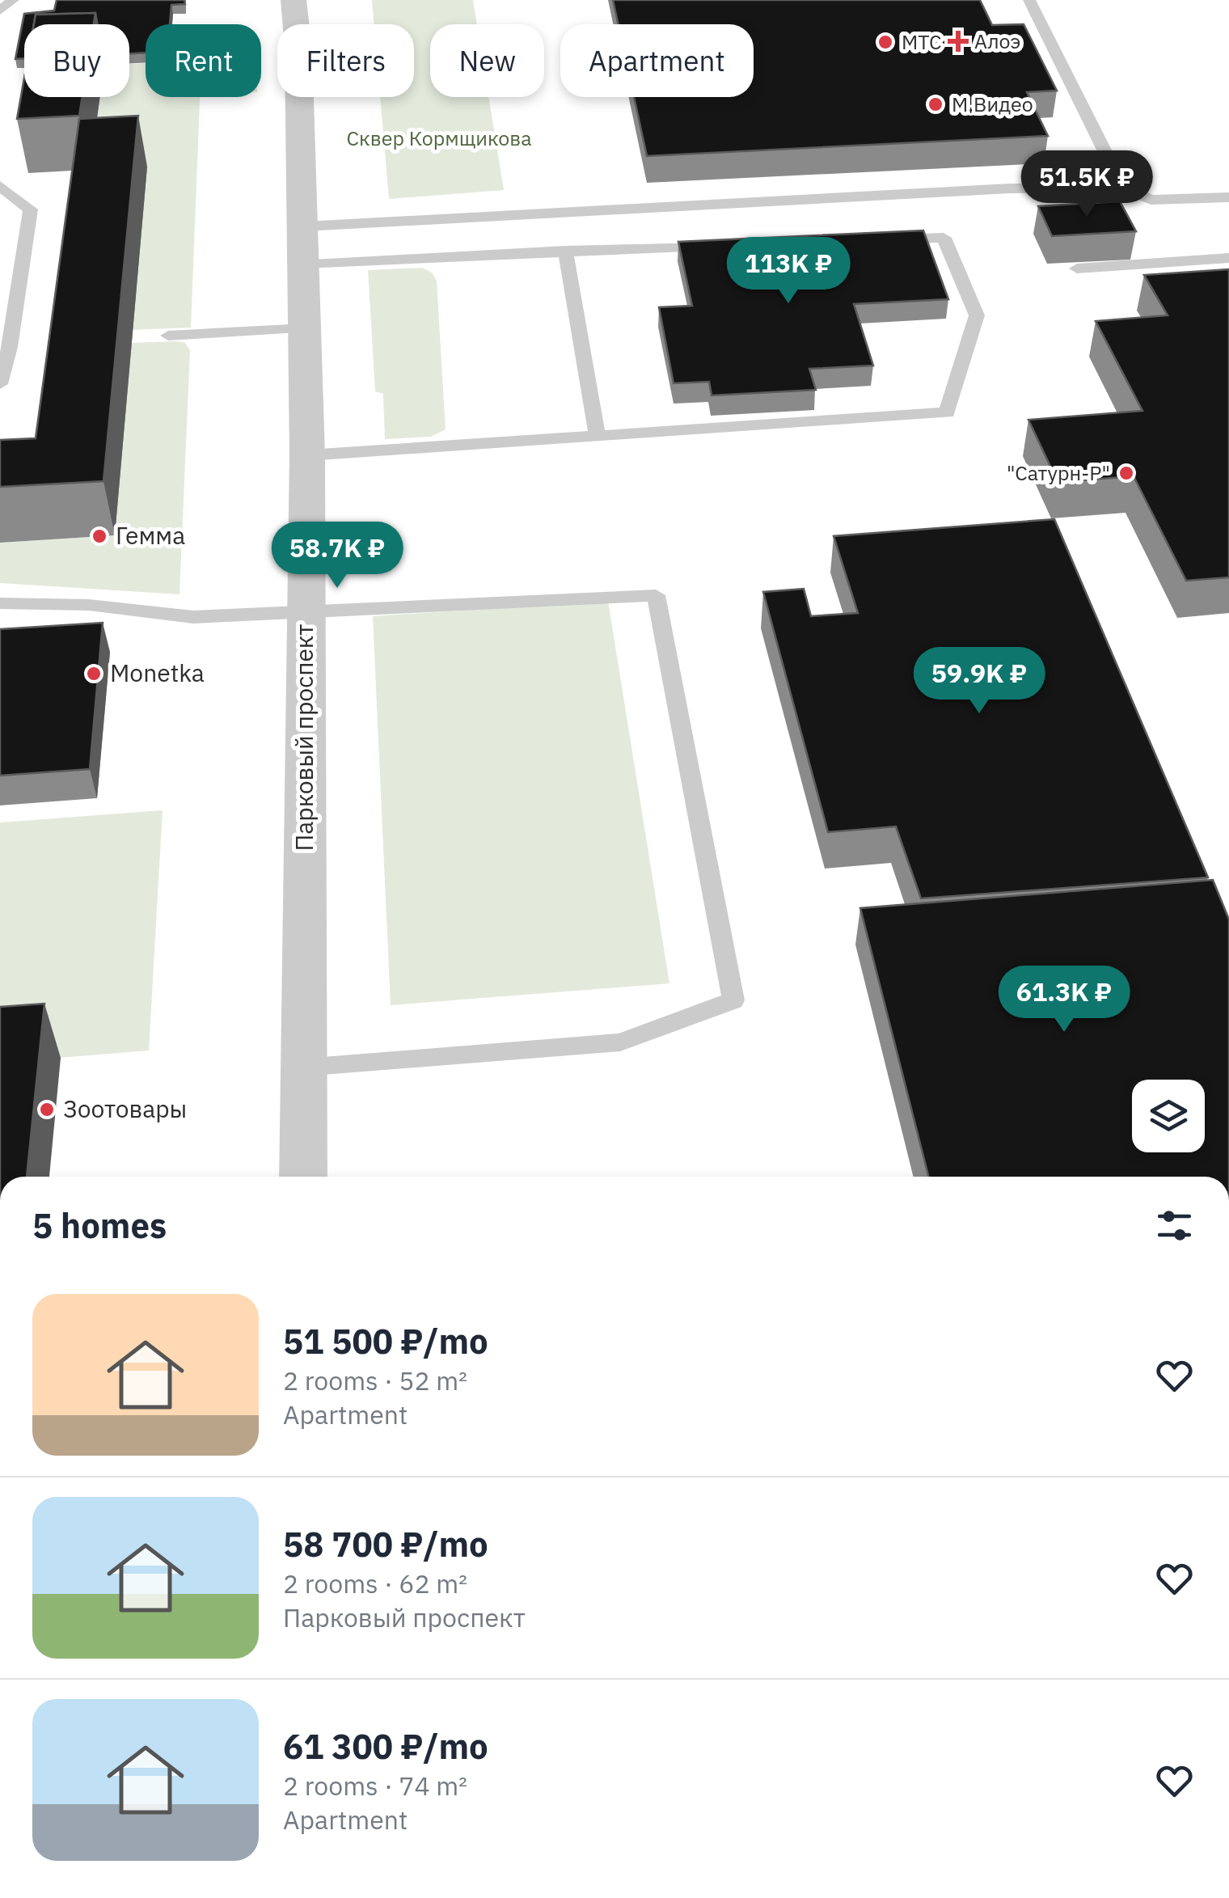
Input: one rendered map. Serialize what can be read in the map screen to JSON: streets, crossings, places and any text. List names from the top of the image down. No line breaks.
{"streets":{"street":["Парковый проспект"]},"parks":["Сквер Кормщикова"],"places":{"health":["Алоэ"],"other":["МТС","М.Видео","\"Сатурн-Р\"","Гемма","Monetka","Зоотовары"]},"page":{"chip":["Buy","Rent","Filters","New","Apartment"],"price":["51.5K ₽","113K ₽","58.7K ₽","59.9K ₽","61.3K ₽"],"heading":"5 homes","list":[{"name":"51 500 ₽/mo","note":"2 rooms · 52 m² · Apartment"},{"name":"58 700 ₽/mo","note":"2 rooms · 62 m² · Парковый проспект"},{"name":"61 300 ₽/mo","note":"2 rooms · 74 m² · Apartment"}]}}
